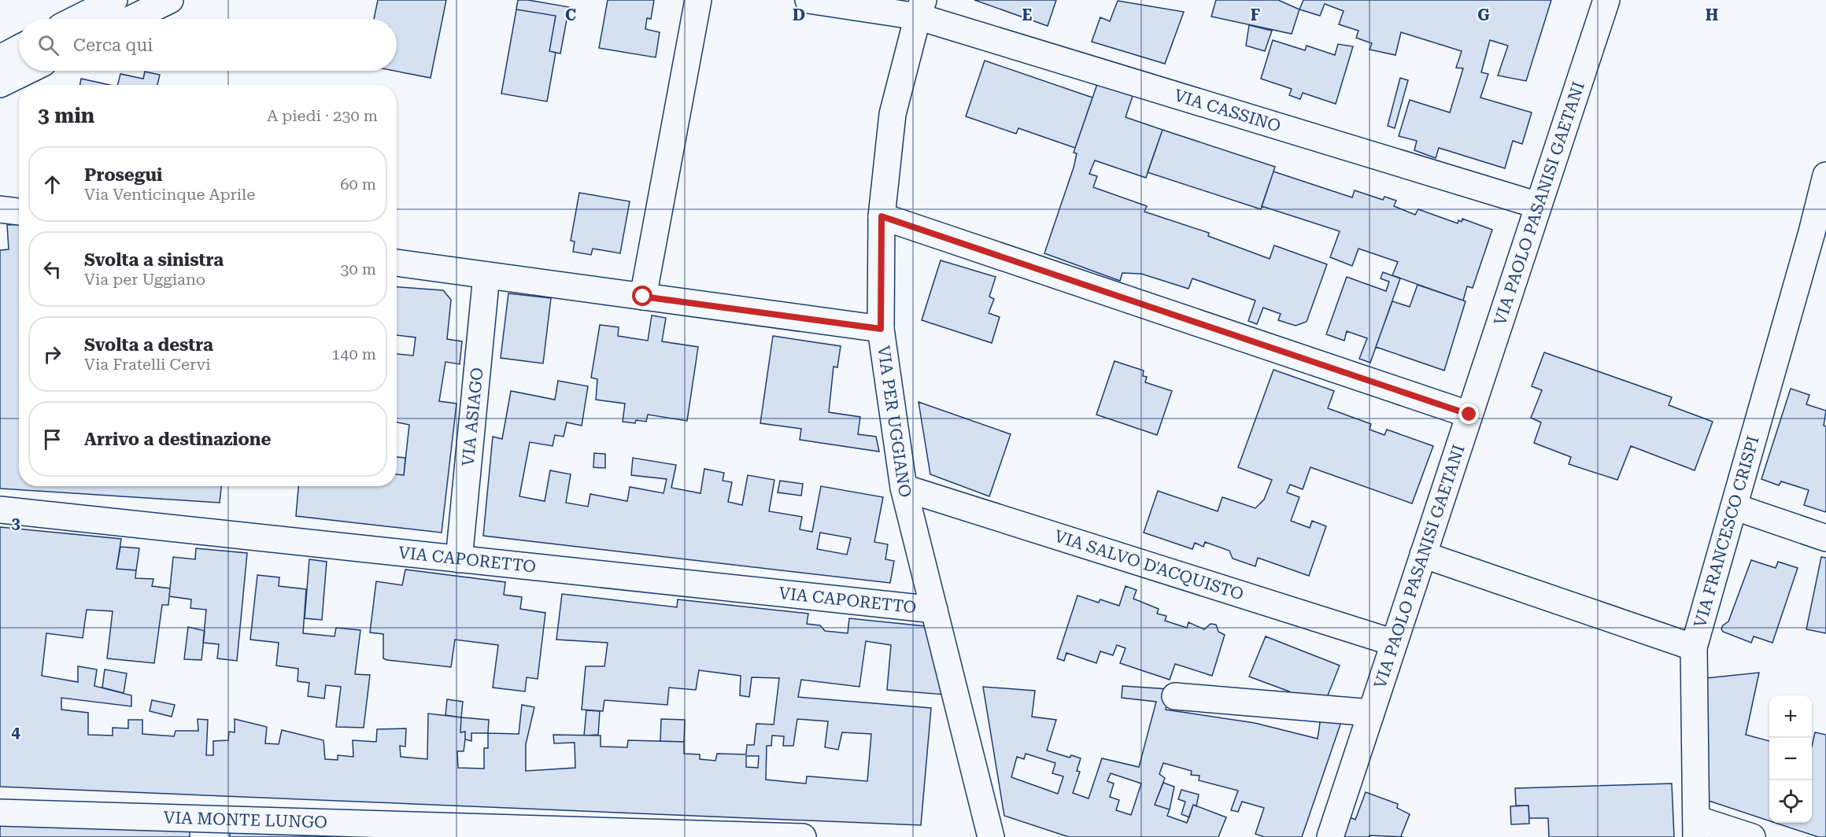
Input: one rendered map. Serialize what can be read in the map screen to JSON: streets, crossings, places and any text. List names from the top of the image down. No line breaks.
{"streets":{"street":["VIA CASSINO","VIA PAOLO PASANISI GAETANI","VIA ASIAGO","VIA PER UGGIANO","VIA FRANCESCO CRISPI","VIA CAPORETTO","VIA SALVO D'ACQUISTO","VIA MONTE LUNGO"]},"crossings":[["VIA CASSINO","VIA PAOLO PASANISI GAETANI"],["VIA CASSINO","VIA PER UGGIANO"],["VIA PAOLO PASANISI GAETANI","VIA SALVO D'ACQUISTO"],["VIA ASIAGO","VIA CAPORETTO"],["VIA PER UGGIANO","VIA CAPORETTO"],["VIA PER UGGIANO","VIA SALVO D'ACQUISTO"]],"page":{"search":"Cerca qui","heading":["3 min","A piedi · 230 m"],"list":[["Prosegui","Via Venticinque Aprile","60 m"],["Svolta a sinistra","Via per Uggiano","30 m"],["Svolta a destra","Via Fratelli Cervi","140 m"],"Arrivo a destinazione"],"map_buttons":["+","−"]},"grid":{"columns":["C","D","E","F","G","H"],"rows":["3","4"]}}
